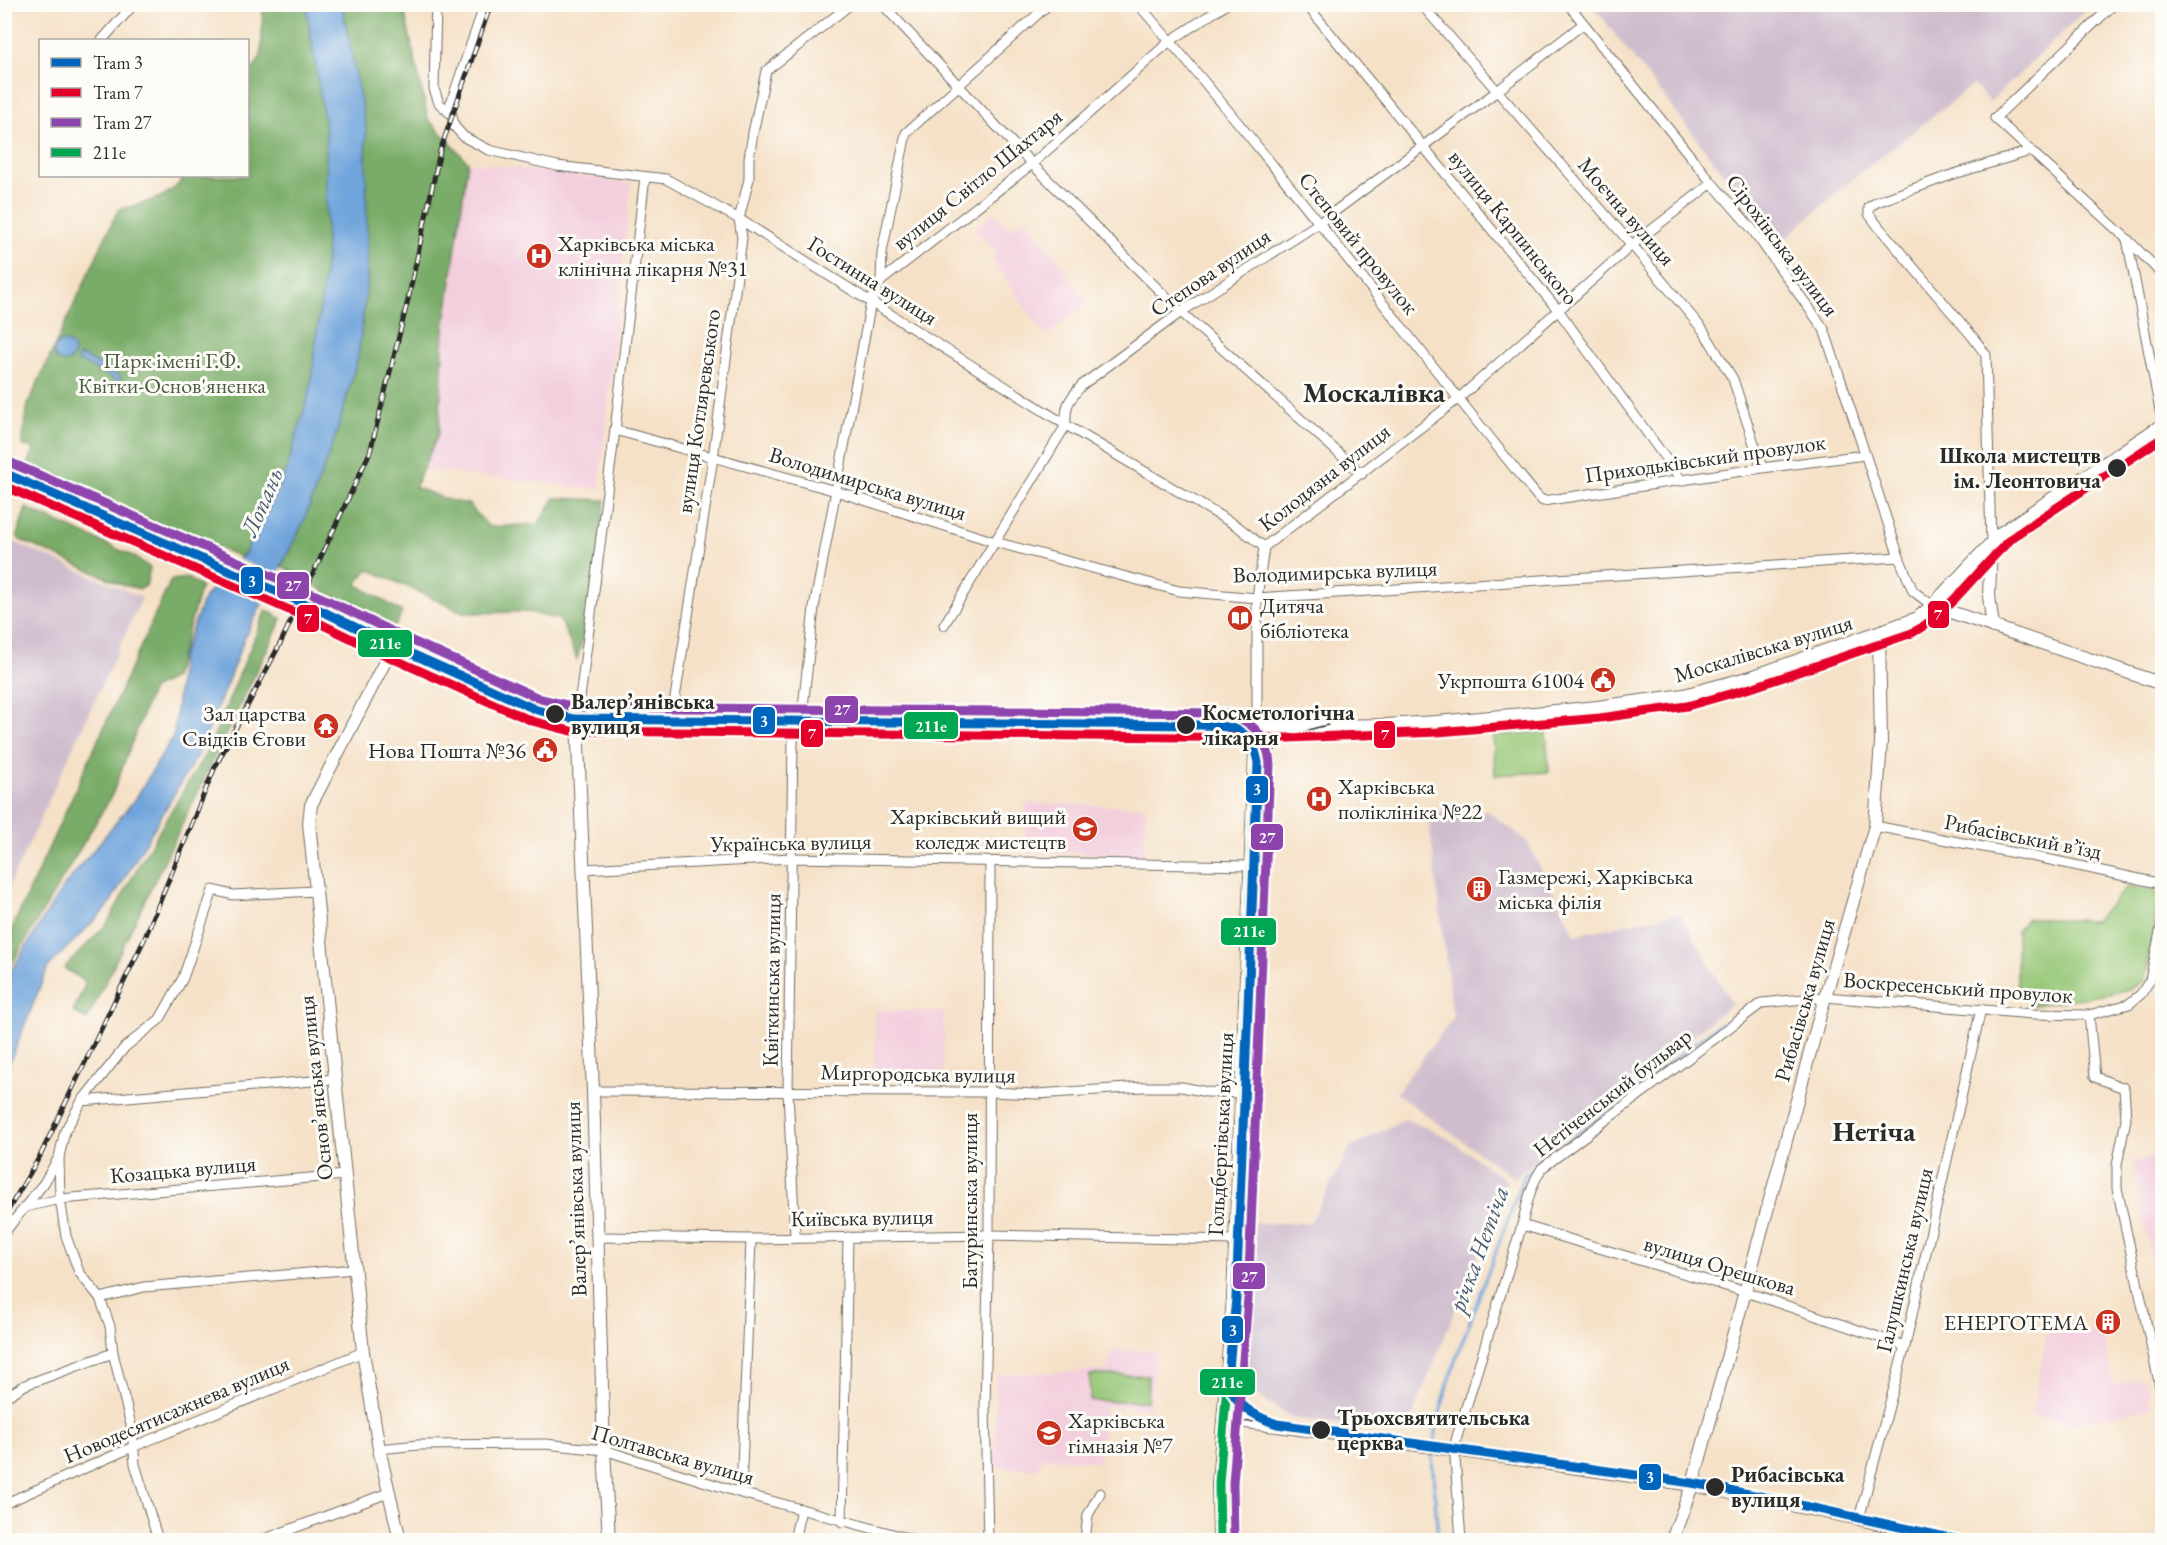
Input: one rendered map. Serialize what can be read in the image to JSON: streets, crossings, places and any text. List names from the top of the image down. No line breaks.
{"streets":{"main road":["Москалівська вулиця","Гольдбергівська вулиця"],"street":["вулиця Світло Шахтаря","Моєчна вулиця","вулиця Карпинського","Степовий провулок","Сірохінська вулиця","Степова вулиця","Гостинна вулиця","вулиця Котляревського","Приходьківський провулок","Колодязна вулиця","Володимирська вулиця","Рибасівський в’їзд","Українська вулиця","Квіткинська вулиця","Воскресенський провулок","Рибасівська вулиця","Миргородська вулиця","Основ’янська вулиця","Нетіченський бульвар","Козацька вулиця","Валер’янівська вулиця","Батуринська вулиця","Київська вулиця","Галушкинська вулиця","вулиця Орєшкова","Новодесятисажнева вулиця","Полтавська вулиця"]},"crossings":[["вулиця Світло Шахтаря","Степовий провулок"],["вулиця Світло Шахтаря","Гостинна вулиця"],["вулиця Світло Шахтаря","Володимирська вулиця"],["вулиця Світло Шахтаря","Москалівська вулиця"],["вулиця Світло Шахтаря","Квіткинська вулиця"],["Моєчна вулиця","Степова вулиця"],["Моєчна вулиця","Приходьківський провулок"],["Моєчна вулиця","Колодязна вулиця"],["вулиця Карпинського","Степова вулиця"],["вулиця Карпинського","Приходьківський провулок"],["вулиця Карпинського","Колодязна вулиця"],["Степовий провулок","Степова вулиця"],["Степовий провулок","Приходьківський провулок"],["Степовий провулок","Колодязна вулиця"],["Сірохінська вулиця","Степова вулиця"],["Сірохінська вулиця","Приходьківський провулок"],["Сірохінська вулиця","Колодязна вулиця"],["Сірохінська вулиця","Володимирська вулиця"],["Сірохінська вулиця","Москалівська вулиця"],["Степова вулиця","Гостинна вулиця"],["Степова вулиця","Володимирська вулиця"],["Гостинна вулиця","вулиця Котляревського"],["Гостинна вулиця","Колодязна вулиця"],["Гостинна вулиця","Валер’янівська вулиця"],["вулиця Котляревського","Володимирська вулиця"],["вулиця Котляревського","Москалівська вулиця"],["Колодязна вулиця","Володимирська вулиця"],["Колодязна вулиця","Москалівська вулиця"],["Колодязна вулиця","Гольдбергівська вулиця"],["Володимирська вулиця","Валер’янівська вулиця"],["Москалівська вулиця","Квіткинська вулиця"],["Москалівська вулиця","Рибасівська вулиця"],["Москалівська вулиця","Основ’янська вулиця"],["Москалівська вулиця","Гольдбергівська вулиця"],["Москалівська вулиця","Валер’янівська вулиця"],["Рибасівський в’їзд","Рибасівська вулиця"],["Українська вулиця","Квіткинська вулиця"],["Українська вулиця","Гольдбергівська вулиця"],["Українська вулиця","Валер’янівська вулиця"],["Українська вулиця","Батуринська вулиця"],["Квіткинська вулиця","Миргородська вулиця"],["Квіткинська вулиця","Київська вулиця"],["Воскресенський провулок","Рибасівська вулиця"],["Воскресенський провулок","Нетіченський бульвар"],["Воскресенський провулок","Галушкинська вулиця"],["Рибасівська вулиця","Нетіченський бульвар"],["Рибасівська вулиця","вулиця Орєшкова"],["Миргородська вулиця","Гольдбергівська вулиця"],["Миргородська вулиця","Валер’янівська вулиця"],["Миргородська вулиця","Батуринська вулиця"],["Основ’янська вулиця","Козацька вулиця"],["Основ’янська вулиця","Новодесятисажнева вулиця"],["Основ’янська вулиця","Полтавська вулиця"],["Нетіченський бульвар","вулиця Орєшкова"],["Гольдбергівська вулиця","Київська вулиця"],["Валер’янівська вулиця","Київська вулиця"],["Валер’янівська вулиця","Полтавська вулиця"],["Батуринська вулиця","Київська вулиця"],["Галушкинська вулиця","вулиця Орєшкова"]],"districts":["Москалівка","Нетіча"],"water":["Лопань","річка Нетіча"],"parks":["Парк імені Г.Ф. Квітки-Основ'яненка"],"places":{"hospital":["Харківська міська клінічна лікарня №31","Харківська поліклініка №22"],"other":["Школа мистецтв ім. Леонтовича","Валер’янівська вулиця","Косметологічна лікарня","Трьохсвятительська церква","Рибасівська вулиця"],"library":["Дитяча бібліотека"],"public building":["Укрпошта 61004","Нова Пошта №36"],"temple":["Зал царства Свідків Єгови"],"school or university":["Харківський вищий коледж мистецтв","Харківська гімназія №7"],"building":["Газмережі, Харківська міська філія","ЕНЕРГОТЕМА"]},"lines":["tram line 7","tram line 27","tram line 3","transit line 211е"],"legend":["Tram 3","Tram 7","Tram 27","211е"]}
